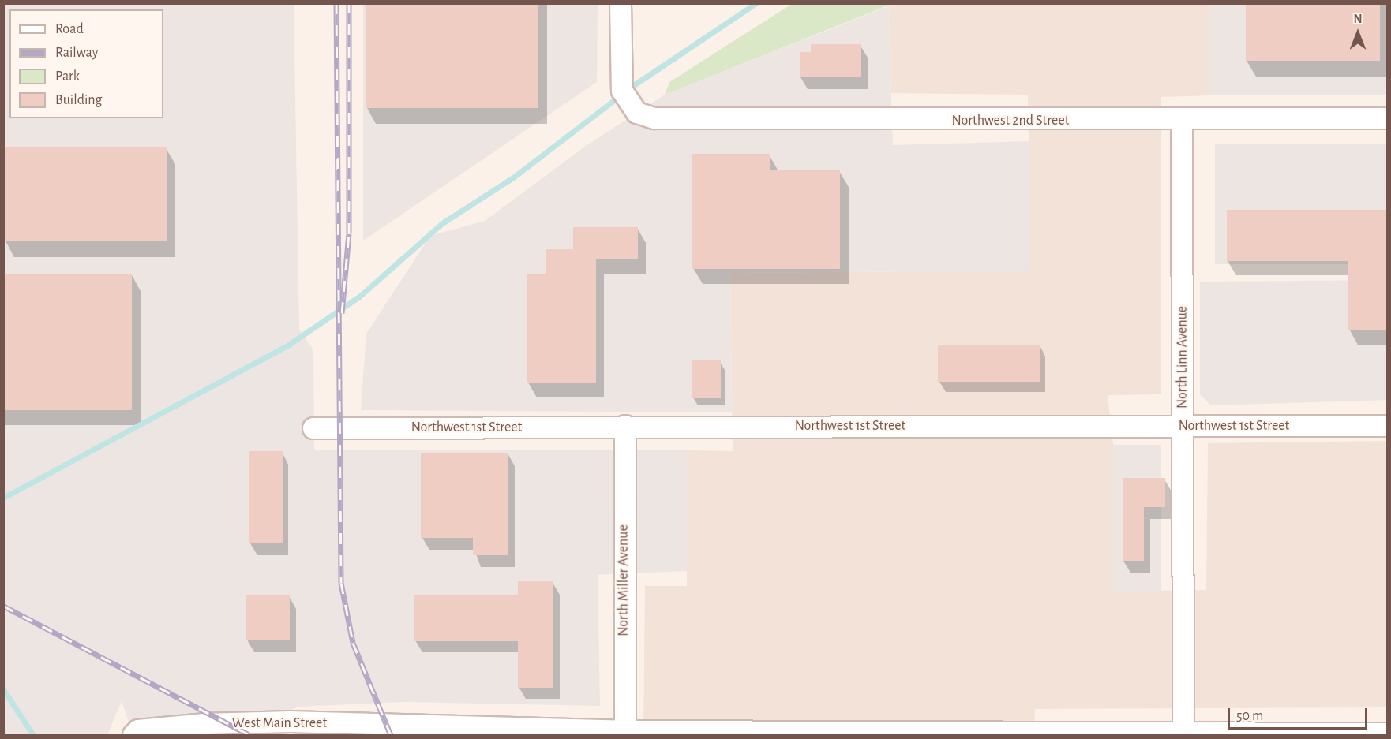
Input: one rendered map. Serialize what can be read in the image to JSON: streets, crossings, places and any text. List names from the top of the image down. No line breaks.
{"streets":{"street":["Northwest 2nd Street","North Linn Avenue","Northwest 1st Street","North Miller Avenue","West Main Street"]},"crossings":[["Northwest 2nd Street","North Linn Avenue"],["North Linn Avenue","Northwest 1st Street"],["North Linn Avenue","West Main Street"],["Northwest 1st Street","North Miller Avenue"],["North Miller Avenue","West Main Street"]],"legend":["Road","Railway","Park","Building"],"scale_bar":"50 m","north":"top"}
